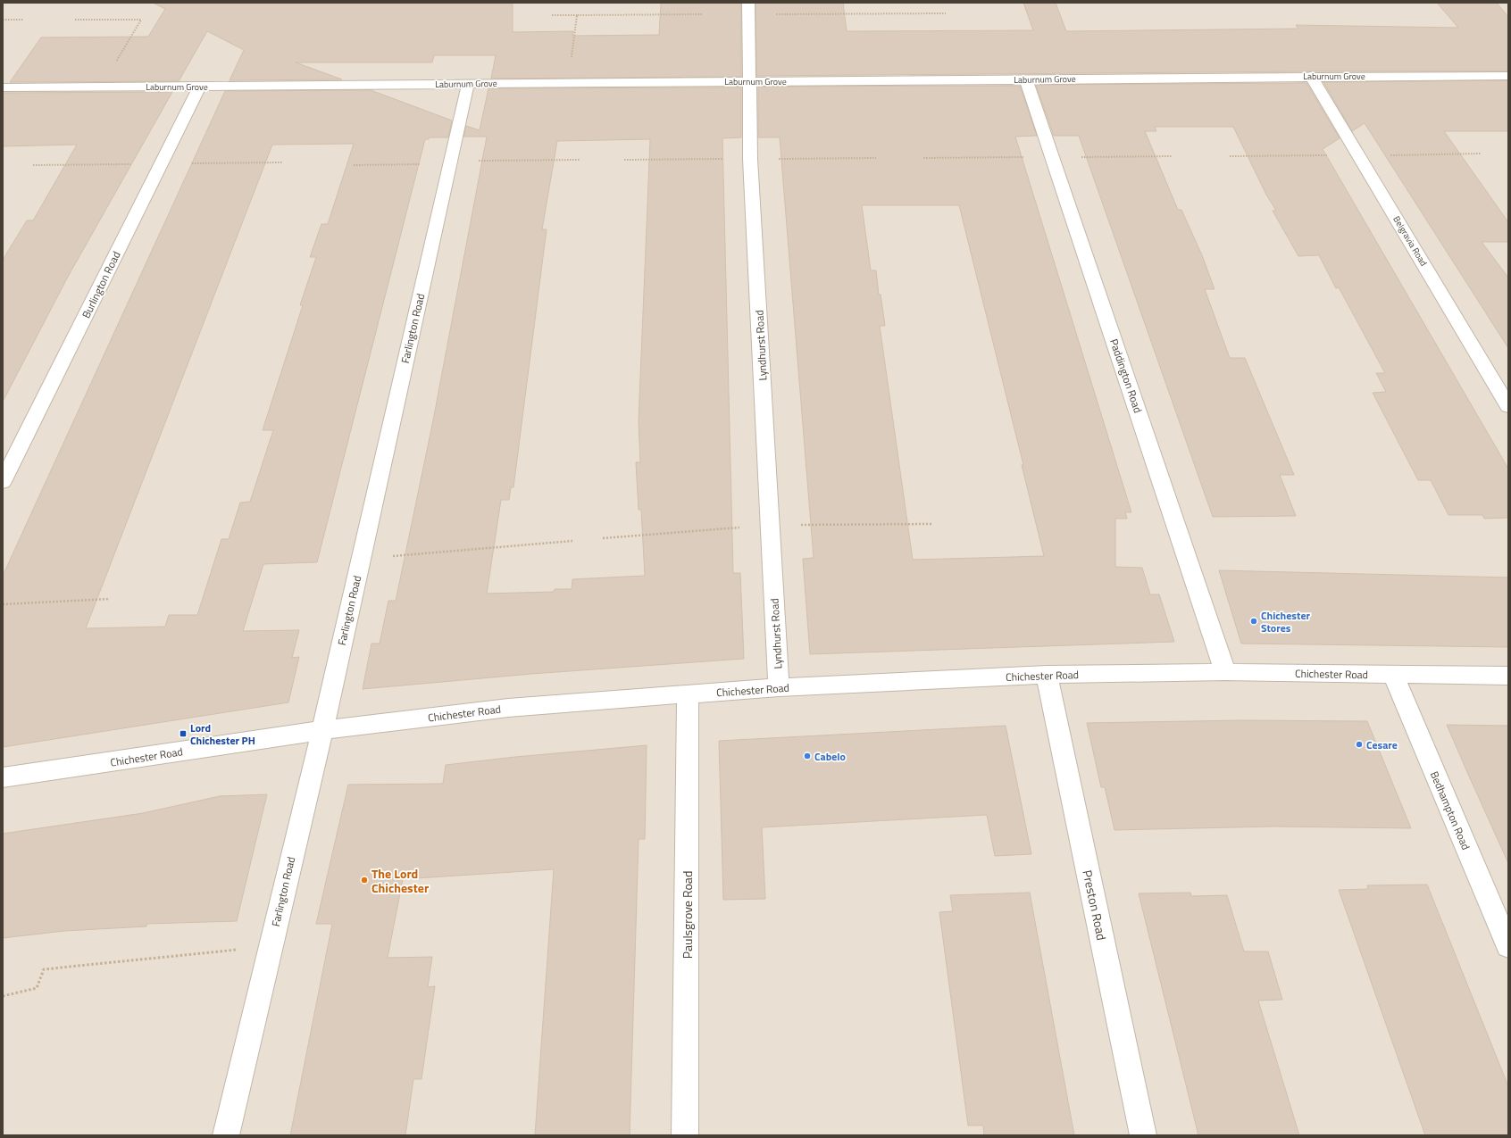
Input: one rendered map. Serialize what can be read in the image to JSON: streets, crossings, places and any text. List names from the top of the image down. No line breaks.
{"streets":{"street":["Laburnum Grove","Belgravia Road","Burlington Road","Farlington Road","Lyndhurst Road","Paddington Road","Chichester Road","Bedhampton Road","Preston Road","Paulsgrove Road"]},"crossings":[["Laburnum Grove","Belgravia Road"],["Laburnum Grove","Burlington Road"],["Laburnum Grove","Farlington Road"],["Laburnum Grove","Lyndhurst Road"],["Laburnum Grove","Paddington Road"],["Farlington Road","Chichester Road"],["Lyndhurst Road","Chichester Road"],["Paddington Road","Chichester Road"],["Chichester Road","Bedhampton Road"],["Chichester Road","Preston Road"],["Chichester Road","Paulsgrove Road"]],"places":{"other":["Chichester Stores","Cesare","Cabelo","The Lord Chichester"],"transit":["Lord Chichester PH"]}}
